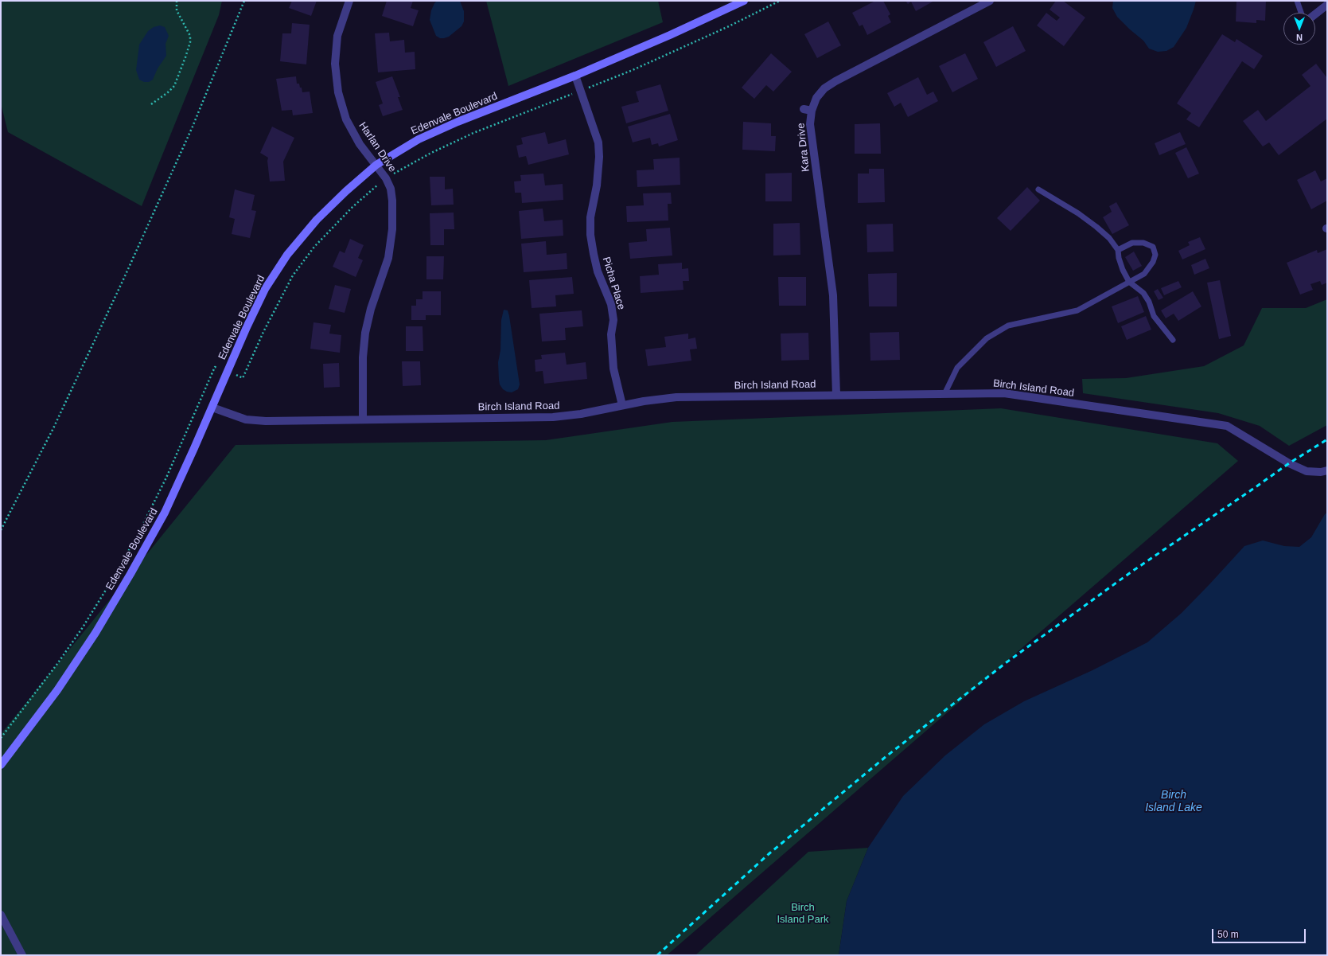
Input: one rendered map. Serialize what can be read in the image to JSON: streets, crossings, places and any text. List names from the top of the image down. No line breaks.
{"streets":{"street":["Edenvale Boulevard","Harlan Drive","Kara Drive","Picha Place","Birch Island Road"]},"crossings":[["Edenvale Boulevard","Harlan Drive"],["Edenvale Boulevard","Picha Place"],["Edenvale Boulevard","Birch Island Road"],["Harlan Drive","Birch Island Road"],["Kara Drive","Birch Island Road"],["Picha Place","Birch Island Road"]],"water":["Birch Island Lake"],"parks":["Birch Island Park"],"scale_bar":"50 m","north":"bottom"}
